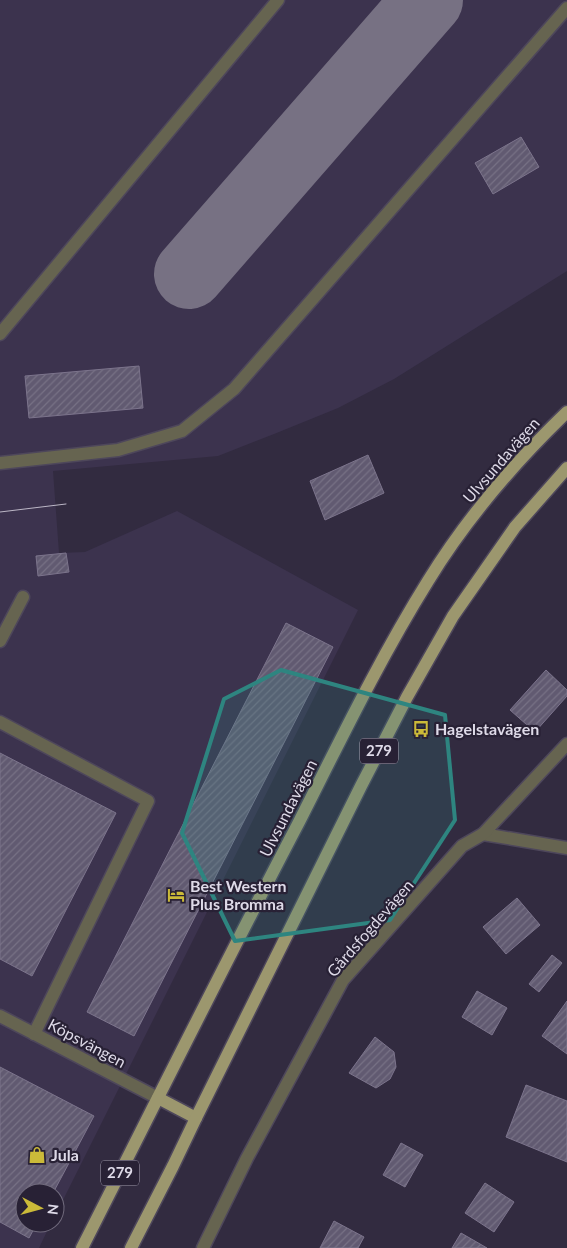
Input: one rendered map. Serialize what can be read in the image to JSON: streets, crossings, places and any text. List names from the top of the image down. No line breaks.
{"streets":{"main road":["Ulvsundavägen","279"],"street":["Gårdsfogdevägen","Köpsvängen"]},"crossings":[["Ulvsundavägen","Köpsvängen"]],"places":{"bus stop":["Hagelstavägen"],"hotel":["Best Western Plus Bromma"],"shop":["Jula"]},"north":"right"}
